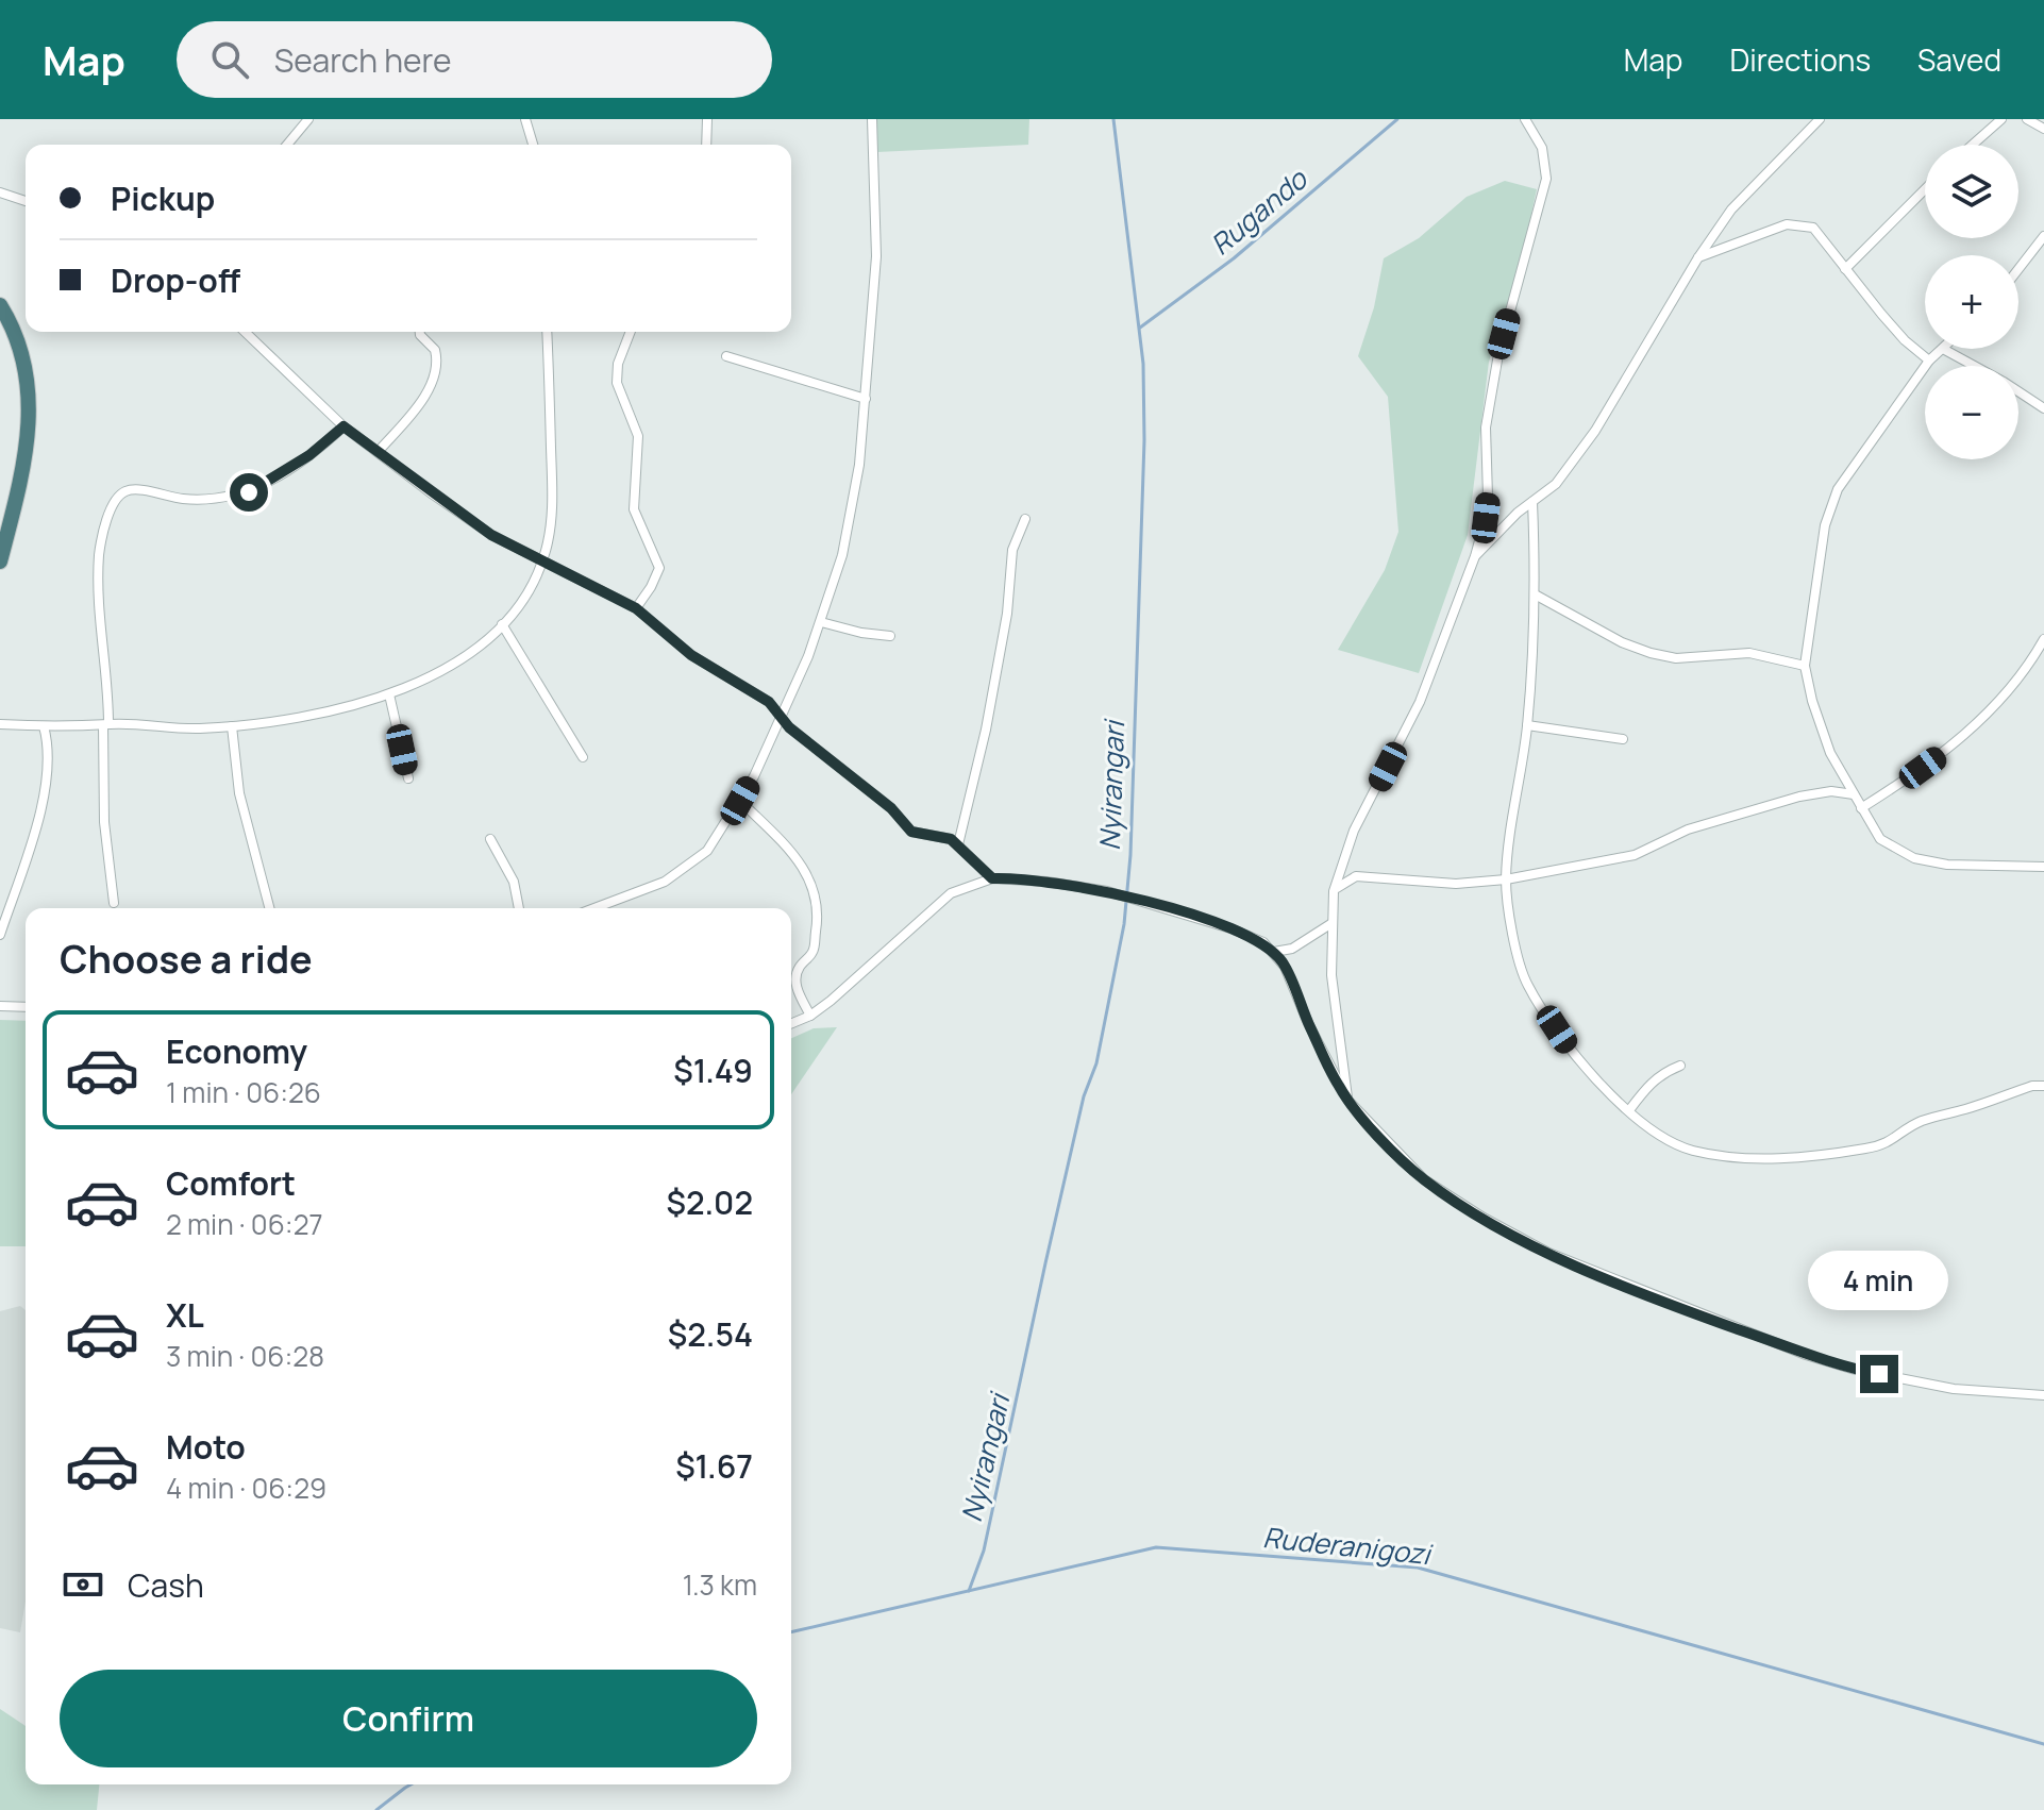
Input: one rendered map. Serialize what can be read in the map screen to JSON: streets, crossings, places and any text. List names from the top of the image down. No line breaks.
{"water":["Rugando","Nyirangari","Ruderanigozi"],"page":{"header":"Map","search":"Search here","nav":["Map","Directions","Saved"],"map_buttons":["+","−"],"banner":["Pickup","Drop-off"],"heading":"Choose a ride","list":[{"name":"Economy","note":"1 min · 06:26","value":"$1.49"},{"name":"Comfort","note":"2 min · 06:27","value":"$2.02"},{"name":"XL","note":"3 min · 06:28","value":"$2.54"},{"name":"Moto","note":"4 min · 06:29","value":"$1.67"}],"bubble":"4 min","pay":["Cash","1.3 km"],"buttons":"Confirm"}}
